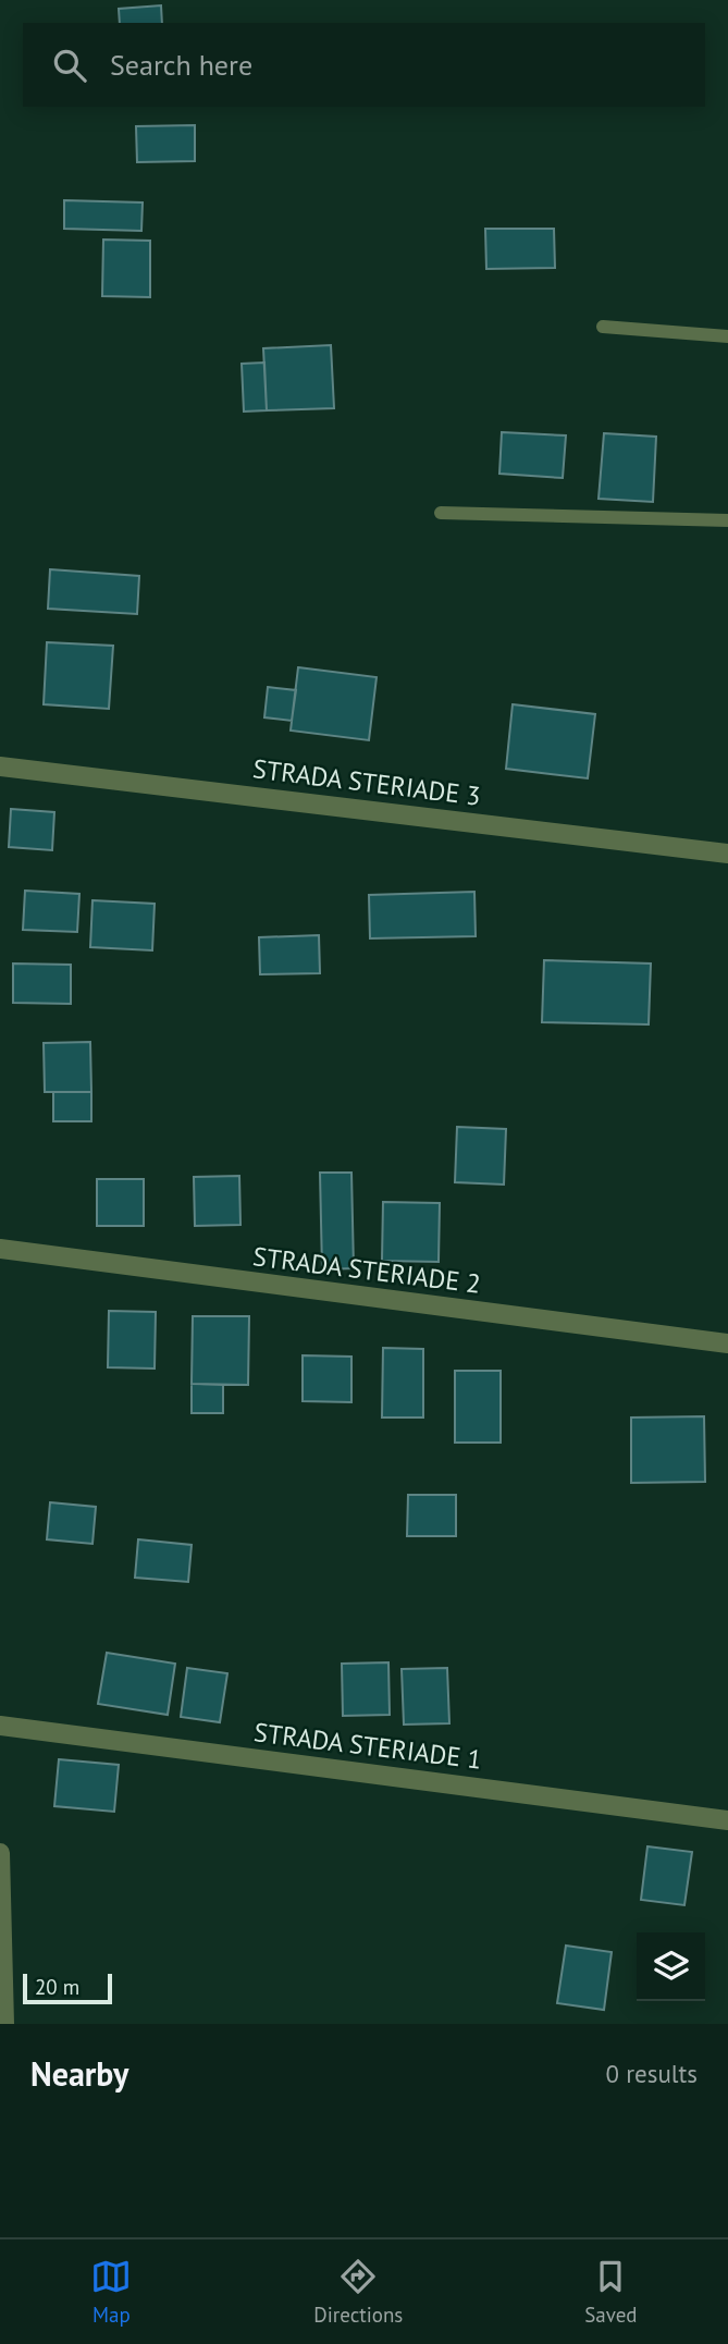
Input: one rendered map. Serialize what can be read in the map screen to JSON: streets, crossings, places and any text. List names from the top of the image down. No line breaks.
{"streets":{"street":["STRADA STERIADE 3","STRADA STERIADE 2","STRADA STERIADE 1"]},"scale_bar":"20 m","page":{"search":"Search here","scale":"20 m","heading":["Nearby","0 results"],"nav":["Map","Directions","Saved"]}}
